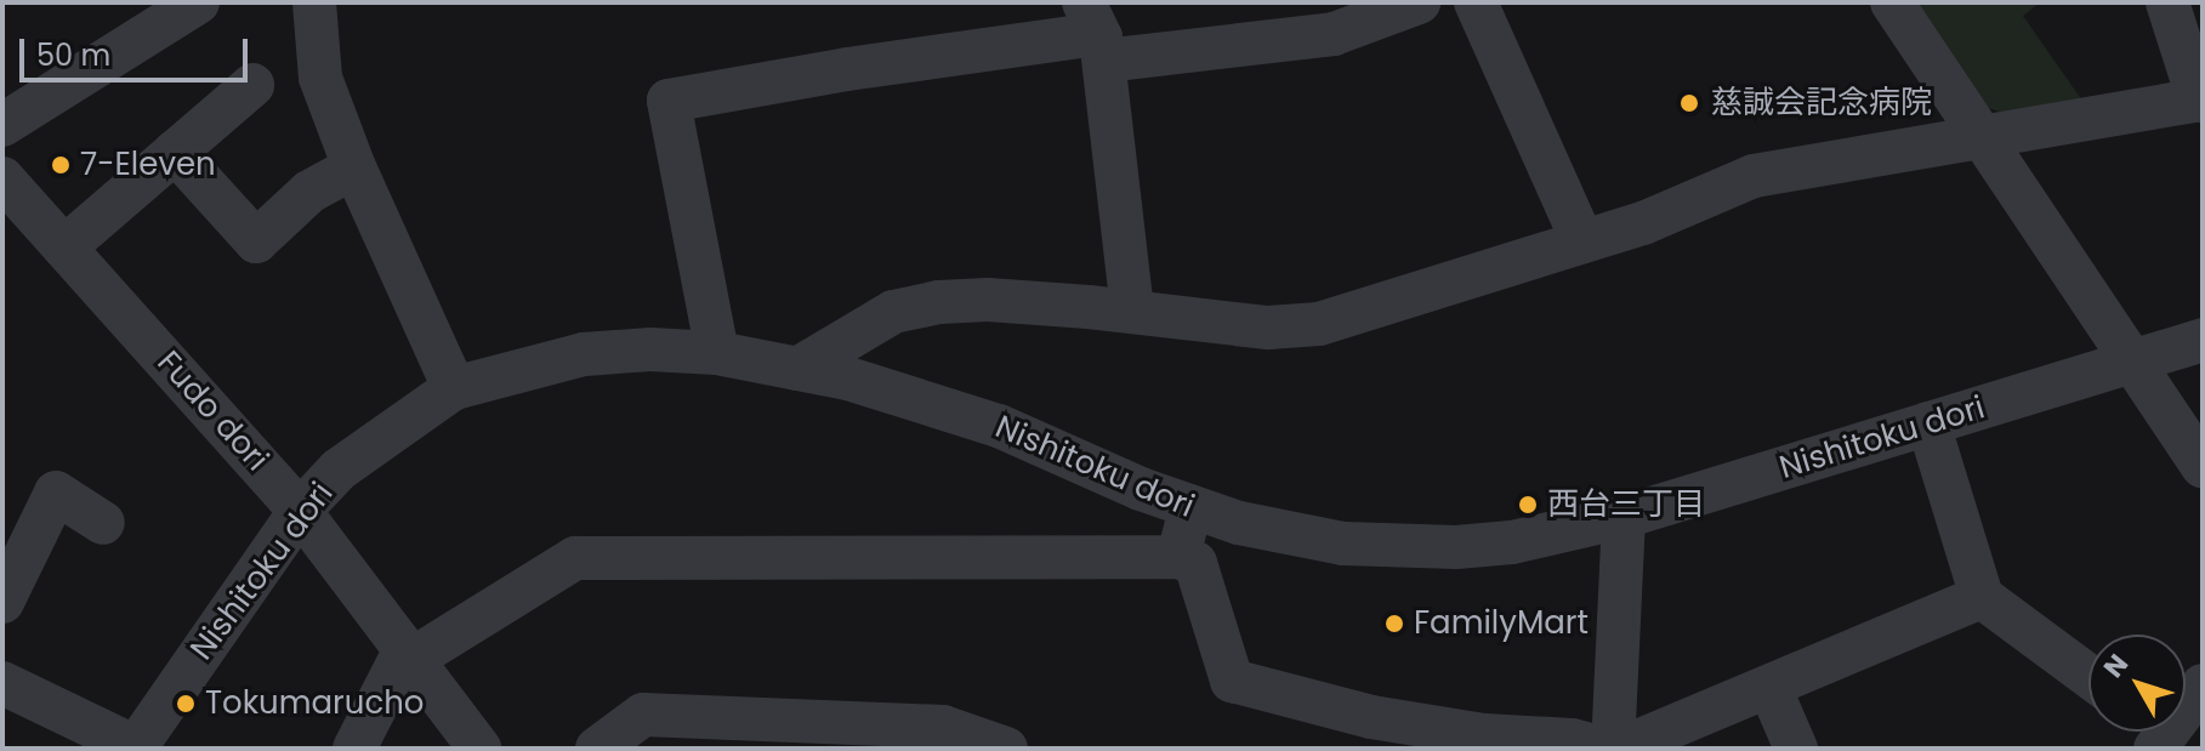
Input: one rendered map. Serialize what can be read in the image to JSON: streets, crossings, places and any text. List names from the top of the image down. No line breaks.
{"streets":{"street":["Fudo dori","Nishitoku dori"]},"crossings":[["Fudo dori","Nishitoku dori"]],"places":["慈誠会記念病院","7-Eleven","西台三丁目","FamilyMart","Tokumarucho"],"scale_bar":"50 m","north":"top left"}
